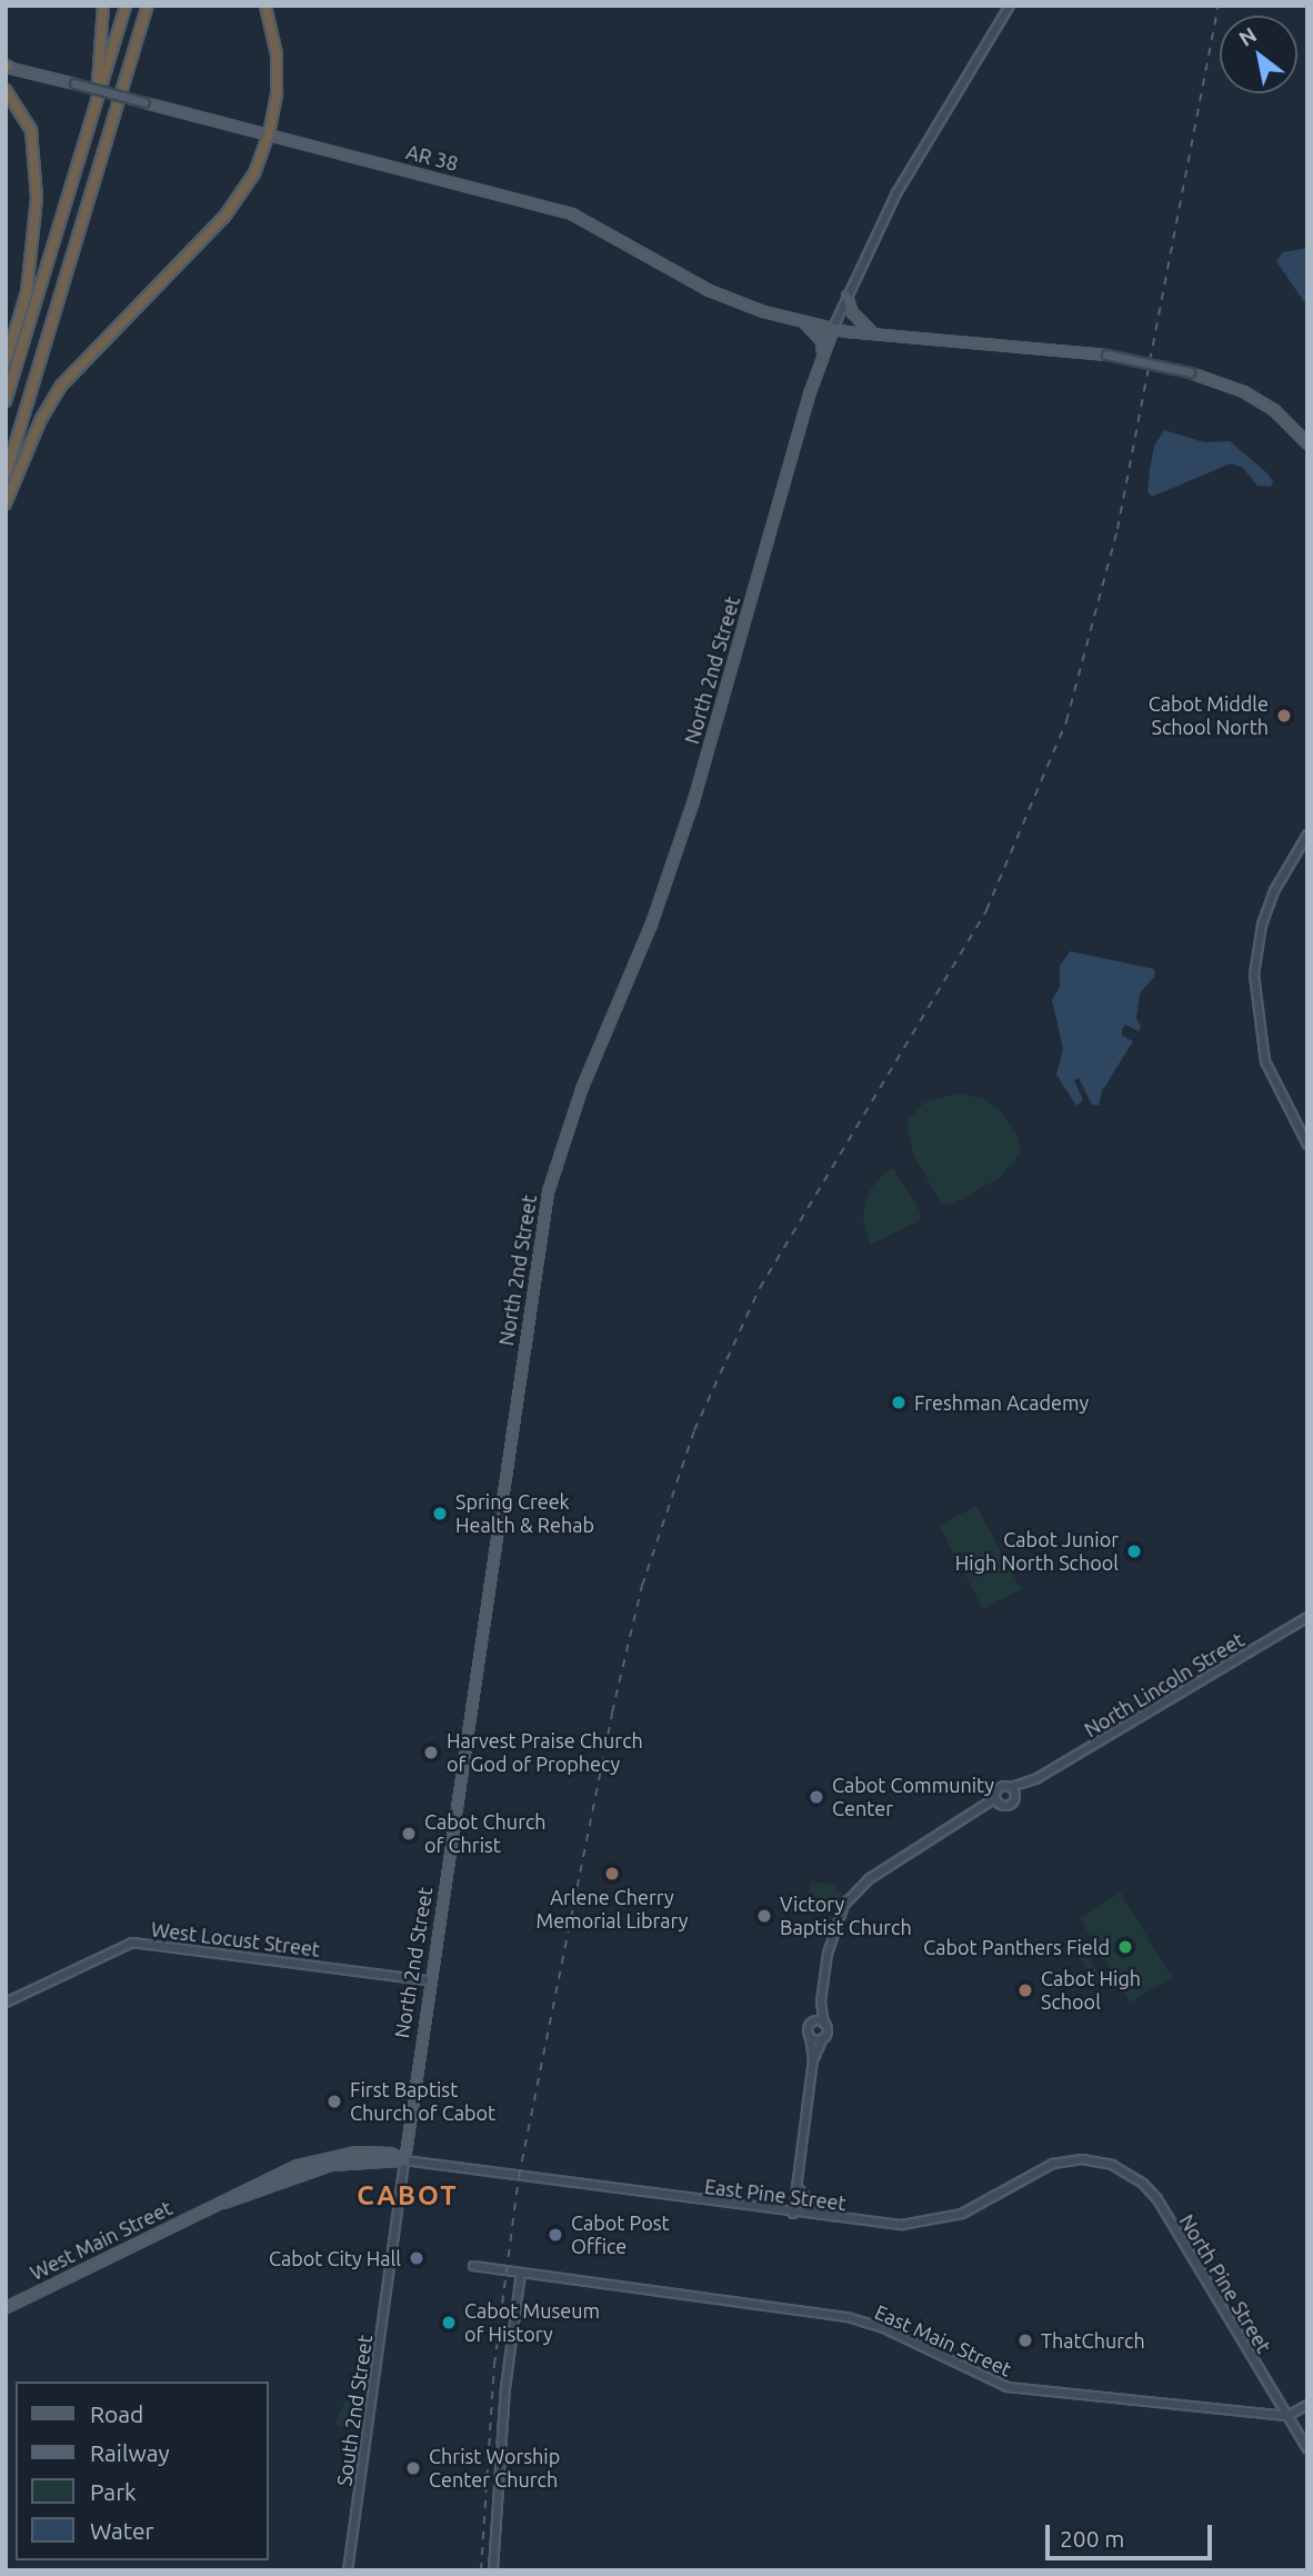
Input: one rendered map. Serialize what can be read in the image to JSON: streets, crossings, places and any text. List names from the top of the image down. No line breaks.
{"streets":{"main road":["AR 38","North 2nd Street","West Main Street"],"street":["North Lincoln Street","West Locust Street","East Pine Street","North Pine Street","East Main Street","South 2nd Street"]},"crossings":[["AR 38","North 2nd Street"],["North 2nd Street","West Locust Street"],["North 2nd Street","East Pine Street"],["North 2nd Street","West Main Street"],["North 2nd Street","South 2nd Street"],["East Pine Street","West Main Street"],["East Pine Street","North Pine Street"],["North Pine Street","East Main Street"]],"districts":["CABOT"],"places":["Cabot Middle School North","Freshman Academy","Spring Creek Health & Rehab","Cabot Junior High North School","Harvest Praise Church of God of Prophecy","Cabot Community Center","Cabot Church of Christ","Arlene Cherry Memorial Library","Victory Baptist Church","Cabot Panthers Field","Cabot High School","First Baptist Church of Cabot","Cabot Post Office","Cabot City Hall","Cabot Museum of History","ThatChurch","Christ Worship Center Church"],"legend":["Road","Railway","Park","Water"],"scale_bar":"200 m","north":"top left"}
